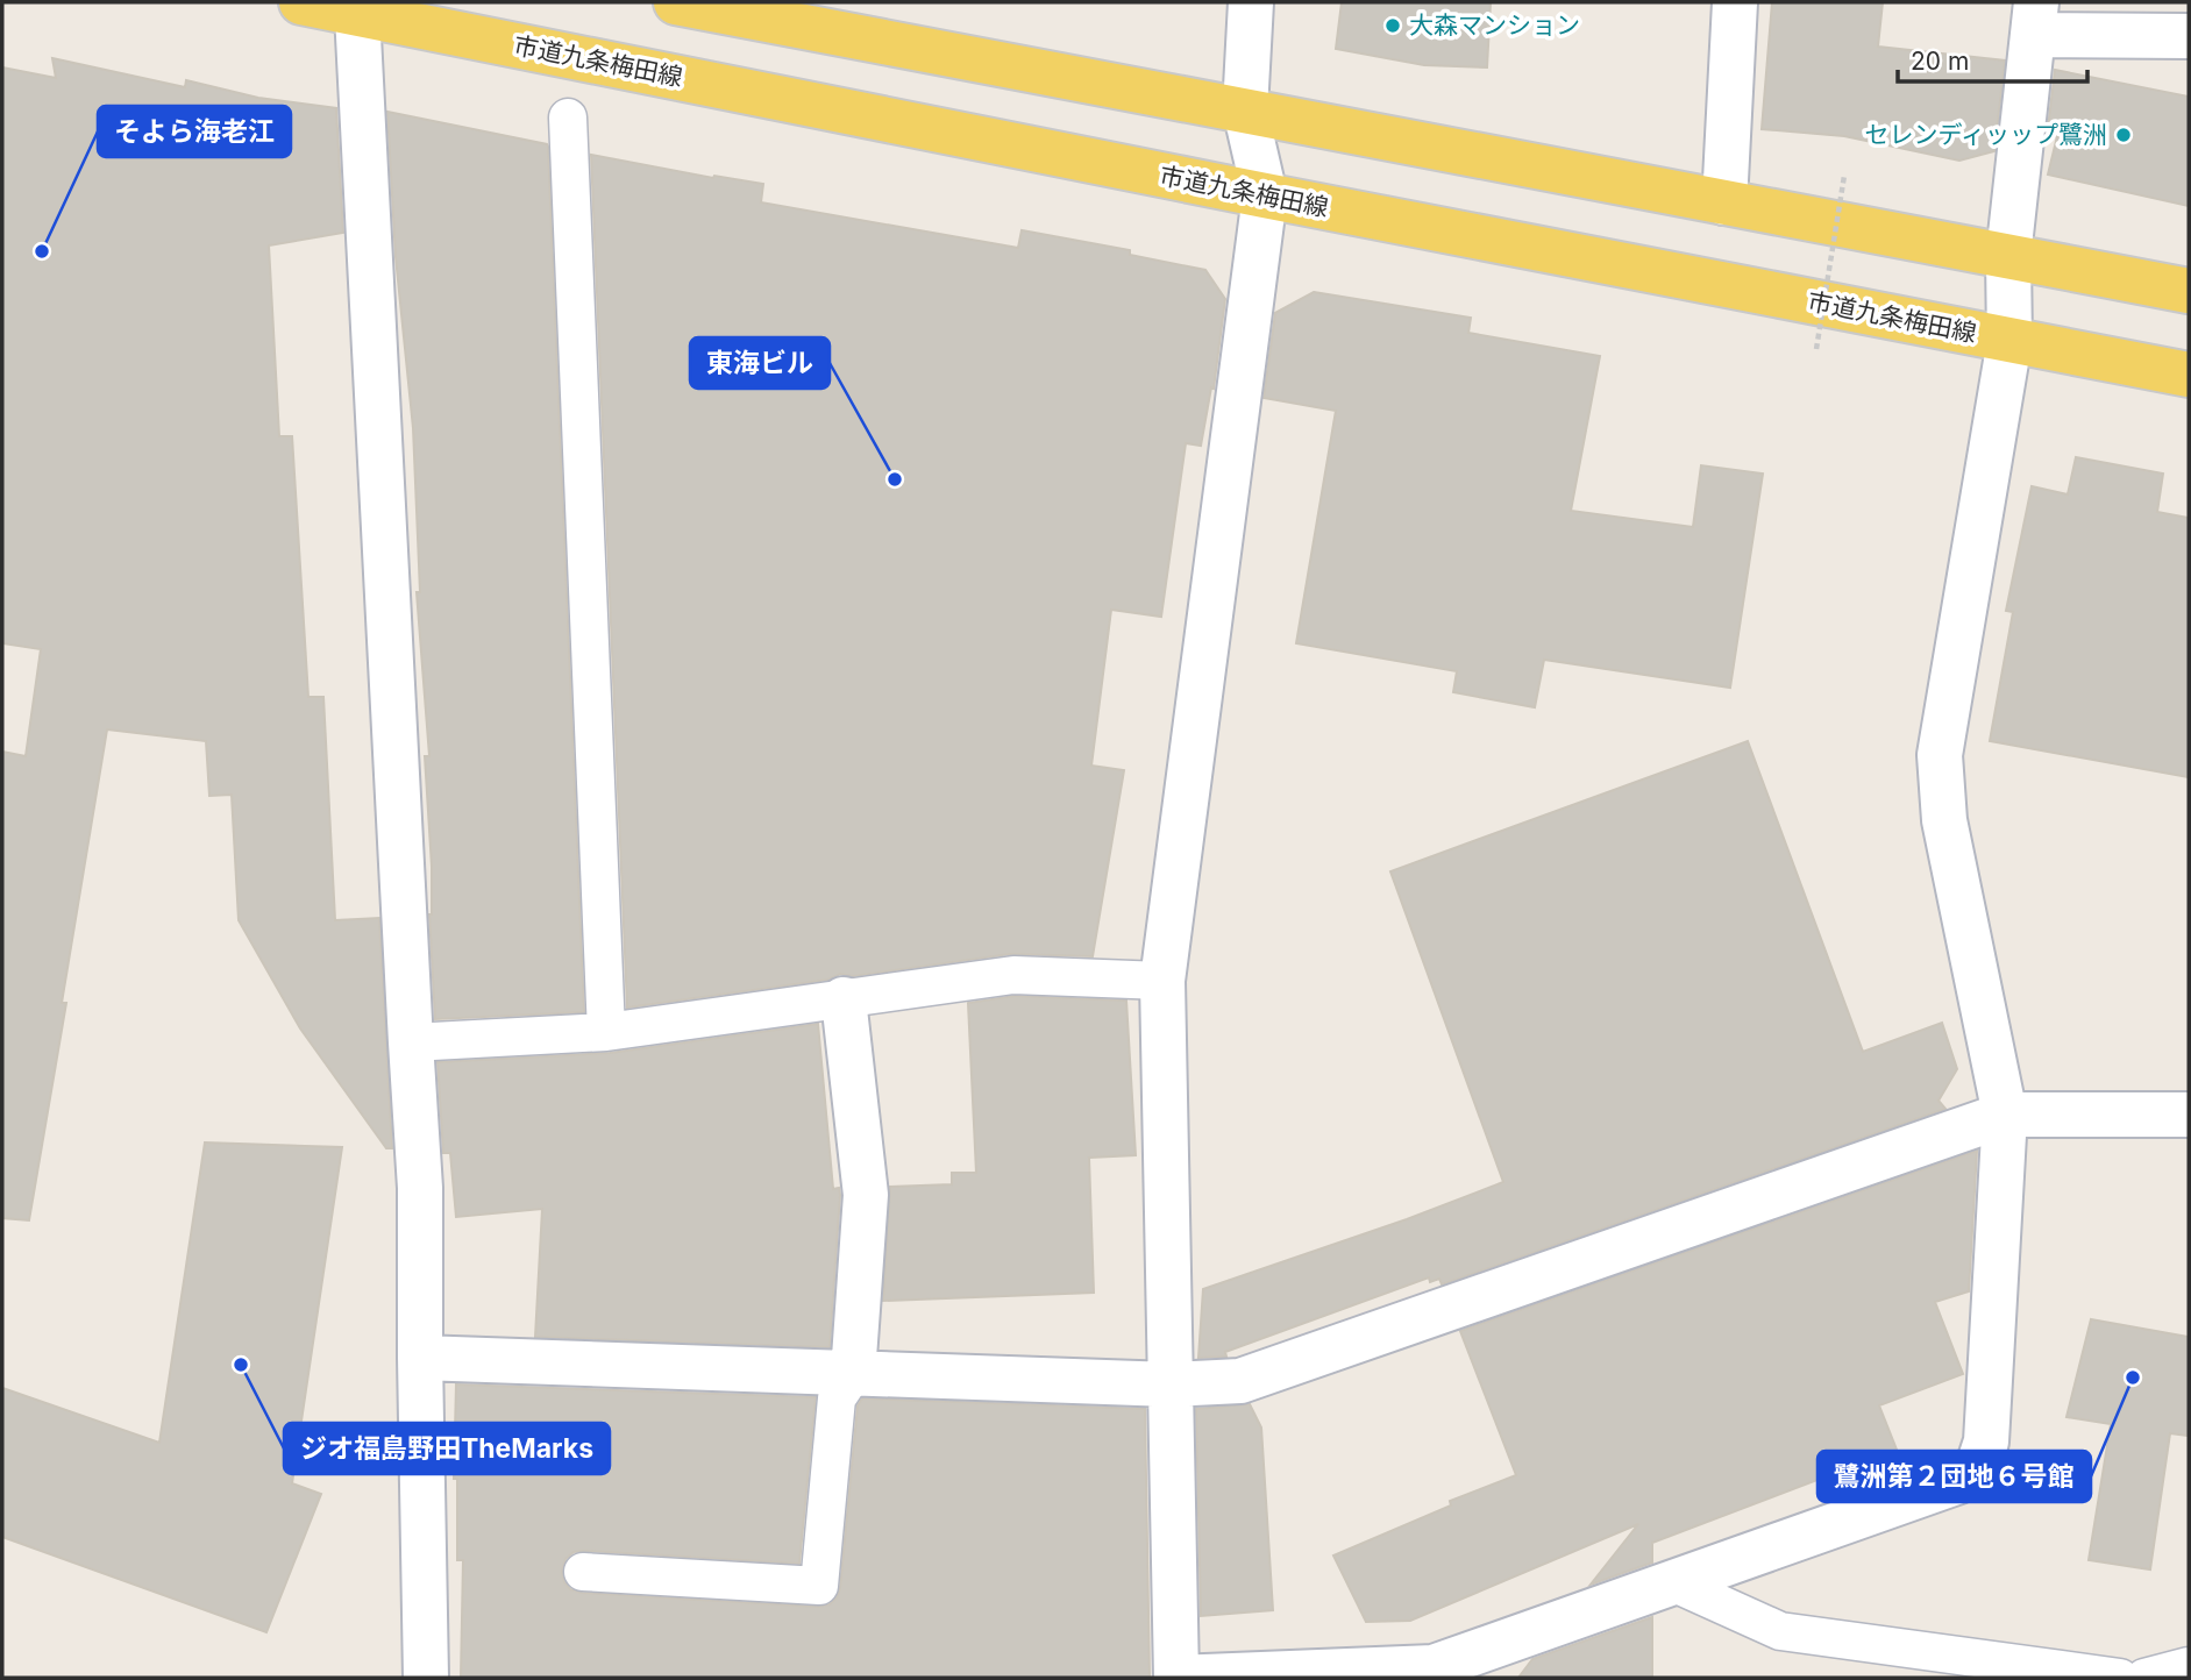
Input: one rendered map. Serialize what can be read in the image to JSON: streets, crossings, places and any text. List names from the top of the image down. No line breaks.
{"streets":{"main road":["市道九条梅田線"]},"places":["大森マンション","セレンディッップ鷺洲","そよら海老江","東海ビル","ジオ福島野田TheMarks","鷺洲第２団地６号館"],"scale_bar":"20 m"}
